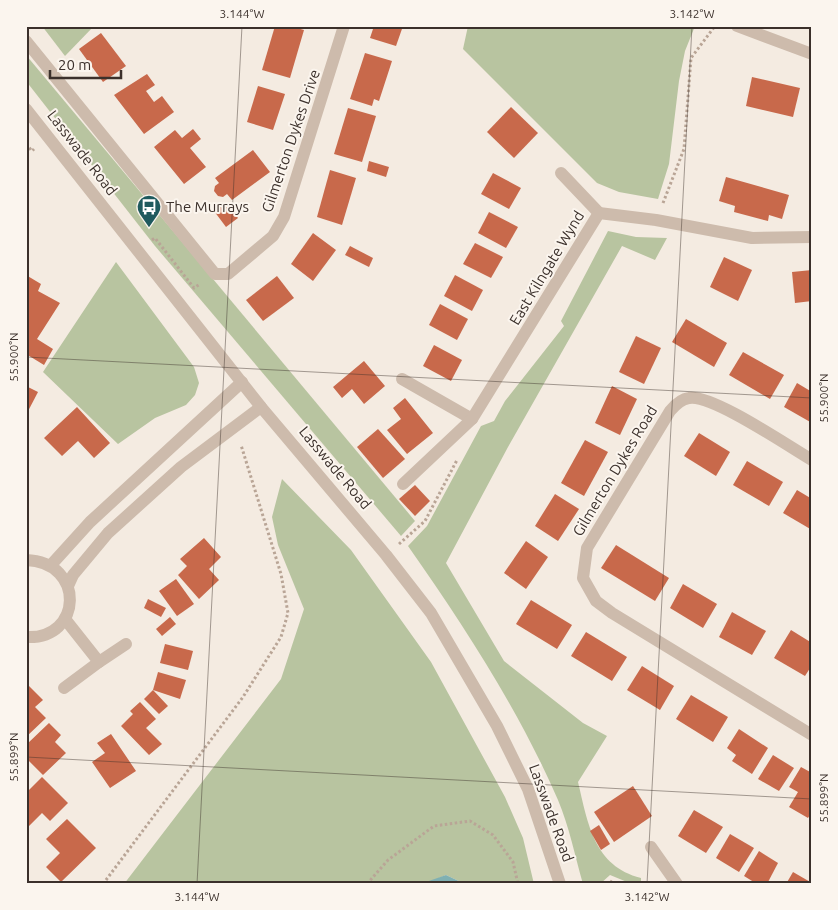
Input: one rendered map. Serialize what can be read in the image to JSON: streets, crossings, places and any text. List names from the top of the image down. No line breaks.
{"streets":{"street":["Gilmerton Dykes Drive","Lasswade Road","East Kilngate Wynd","Gilmerton Dykes Road"]},"crossings":[["Gilmerton Dykes Drive","Lasswade Road"]],"places":{"bus stop":["The Murrays"]},"scale_bar":"20 m","coordinates":["3.144°W","3.142°W","55.900°N","55.899°N"]}
